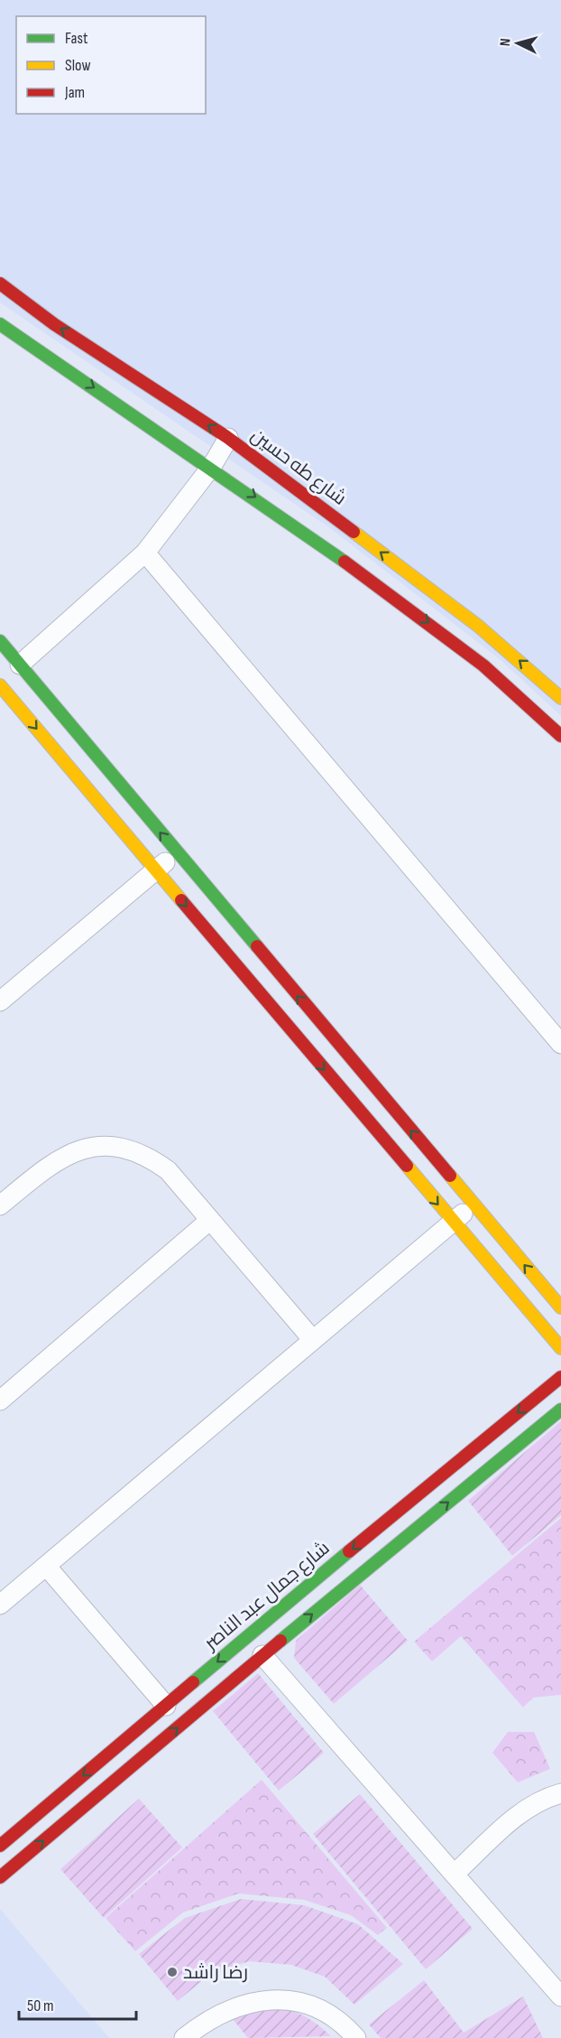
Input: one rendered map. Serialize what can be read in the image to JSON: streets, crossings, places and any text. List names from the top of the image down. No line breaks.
{"streets":{"main road":["شارع طه حسين","شارع جمال عبد الناصر"]},"places":["رضا راشد"],"legend":["Fast","Slow","Jam"],"scale_bar":"50 m","north":"left"}
